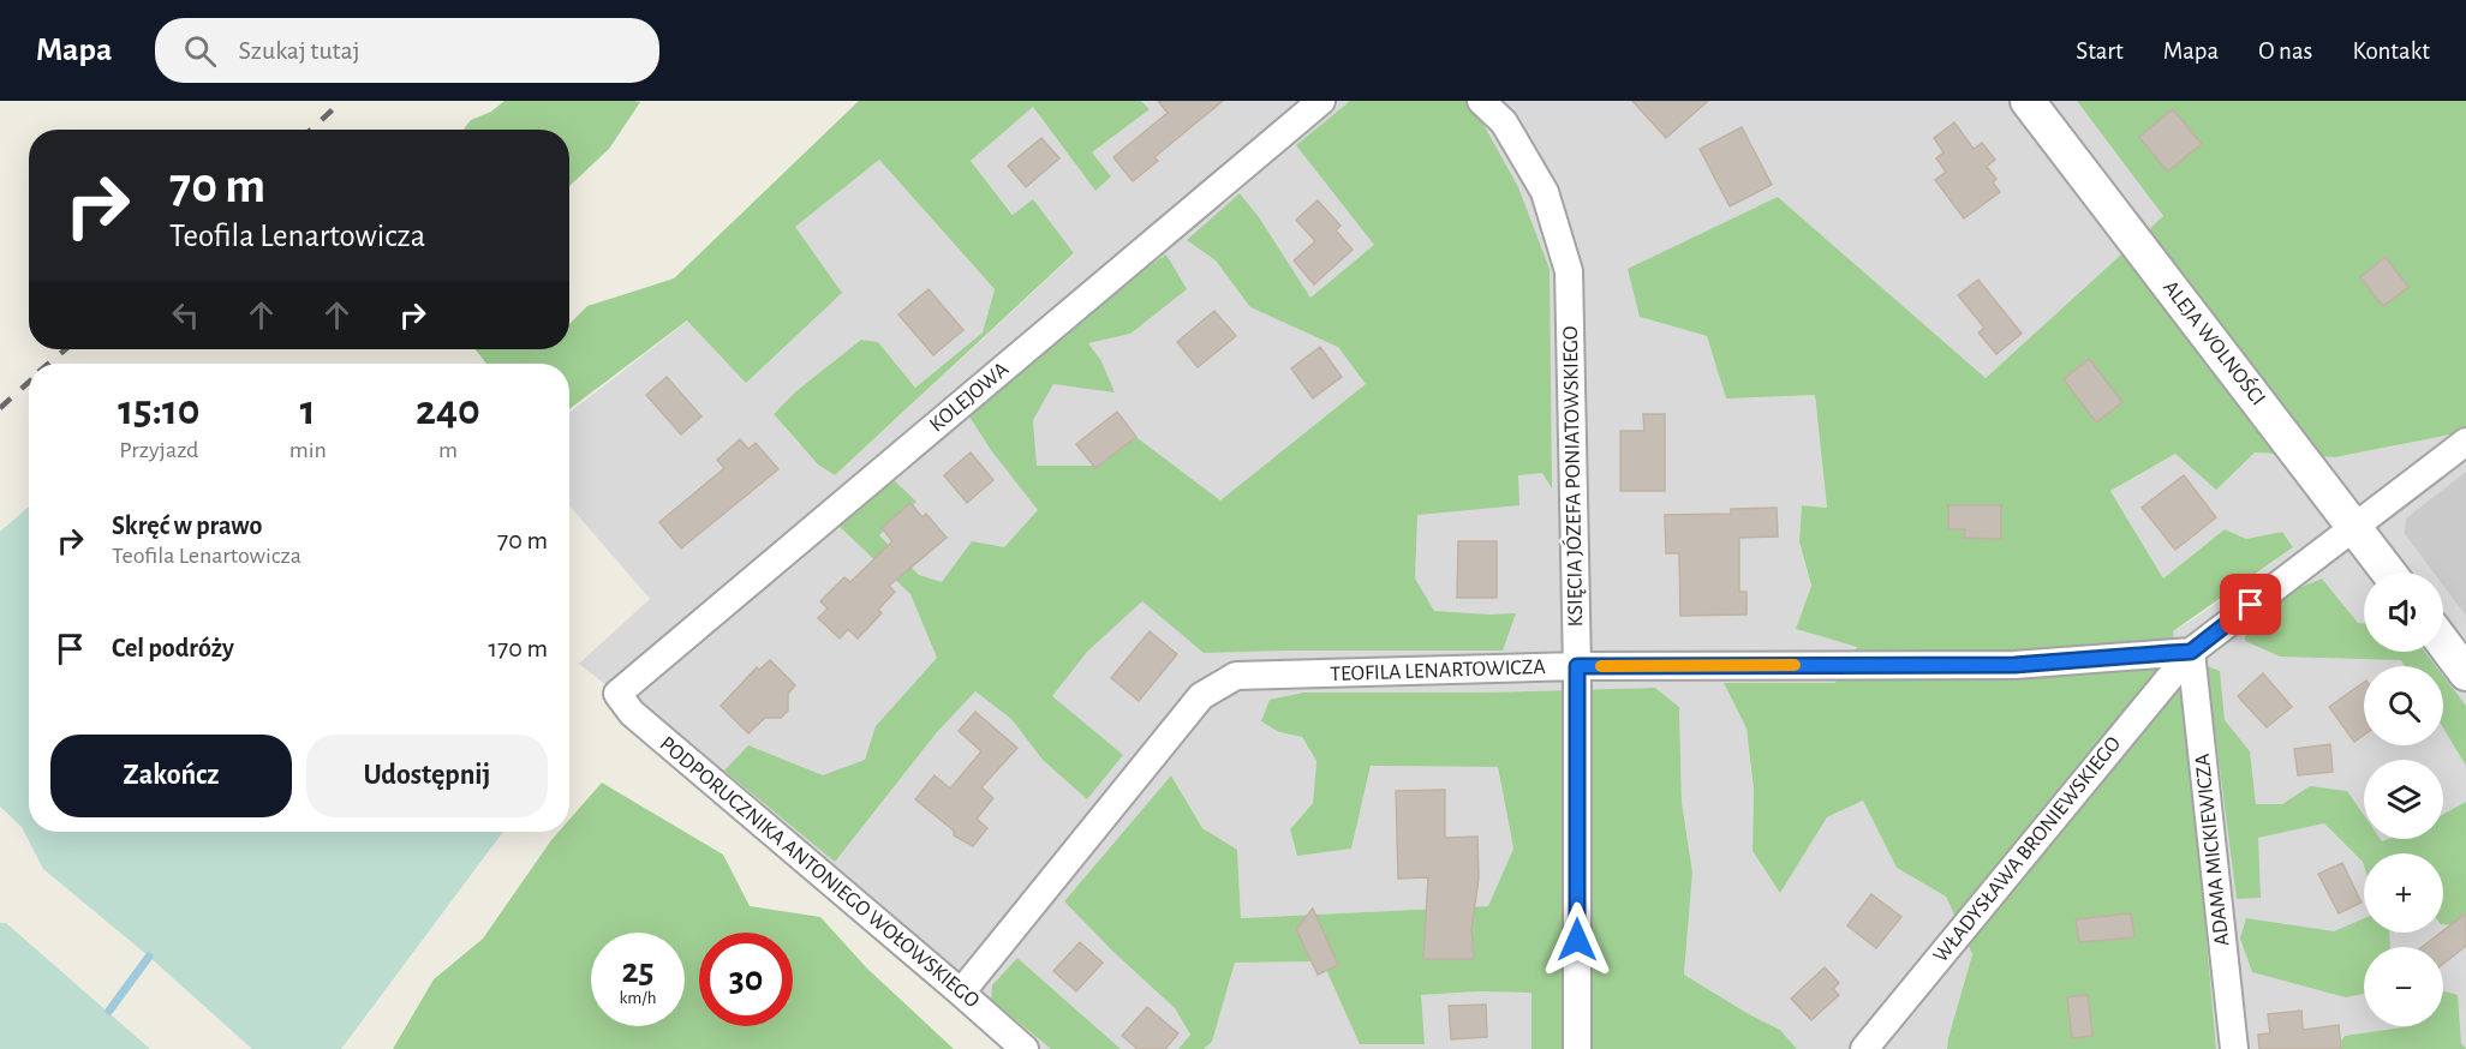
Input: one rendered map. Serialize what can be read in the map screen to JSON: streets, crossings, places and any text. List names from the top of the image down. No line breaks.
{"streets":{"street":["ALEJA WOLNOŚCI","KOLEJOWA","KSIĘCIA JÓZEFA PONIATOWSKIEGO","TEOFILA LENARTOWICZA","WŁADYSŁAWA BRONIEWSKIEGO","ADAMA MICKIEWICZA","PODPORUCZNIKA ANTONIEGO WOŁOWSKIEGO"]},"crossings":[["KOLEJOWA","PODPORUCZNIKA ANTONIEGO WOŁOWSKIEGO"],["KSIĘCIA JÓZEFA PONIATOWSKIEGO","TEOFILA LENARTOWICZA"],["TEOFILA LENARTOWICZA","WŁADYSŁAWA BRONIEWSKIEGO"],["TEOFILA LENARTOWICZA","ADAMA MICKIEWICZA"],["TEOFILA LENARTOWICZA","PODPORUCZNIKA ANTONIEGO WOŁOWSKIEGO"],["WŁADYSŁAWA BRONIEWSKIEGO","ADAMA MICKIEWICZA"]],"page":{"header":"Mapa","search":"Szukaj tutaj","nav":["Start","Mapa","O nas","Kontakt"],"turn":["70 m","Teofila Lenartowicza"],"eta":["15:10","Przyjazd","1","min","240","m"],"list":[{"name":"Skręć w prawo","note":"Teofila Lenartowicza","value":"70 m"},{"name":"Cel podróży","value":"170 m"}],"map_buttons":["+","−"],"buttons":["Zakończ","Udostępnij"],"speed":"25 km/h","limit":"30"}}
